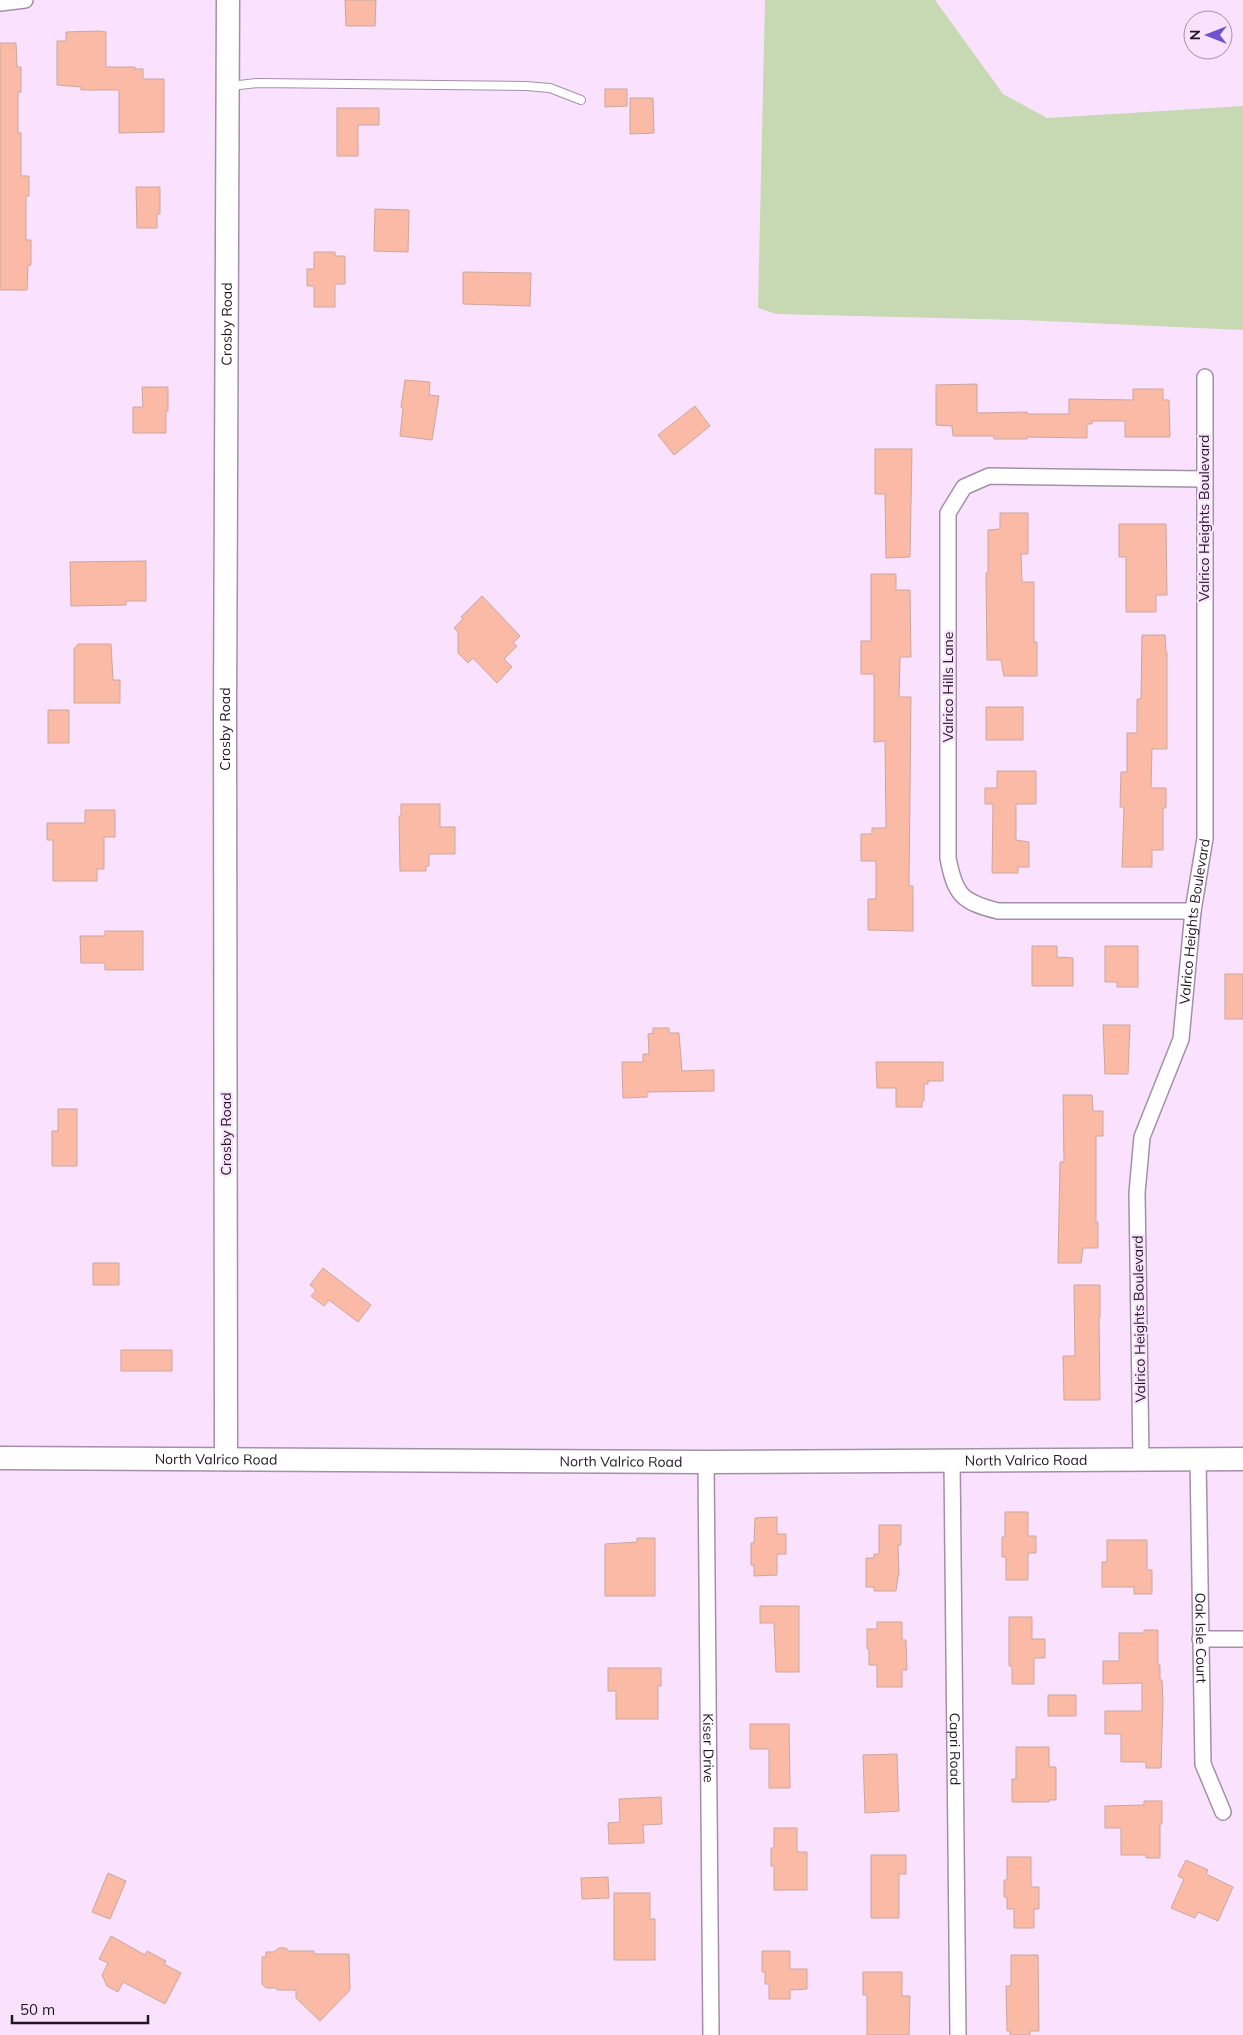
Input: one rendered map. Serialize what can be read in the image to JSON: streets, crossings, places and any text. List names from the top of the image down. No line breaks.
{"streets":{"street":["Crosby Road","Valrico Heights Boulevard","Valrico Hills Lane","North Valrico Road","Oak Isle Court","Capri Road","Kiser Drive"]},"crossings":[["Crosby Road","North Valrico Road"],["Valrico Heights Boulevard","Valrico Hills Lane"],["Valrico Heights Boulevard","North Valrico Road"],["North Valrico Road","Oak Isle Court"],["North Valrico Road","Capri Road"],["North Valrico Road","Kiser Drive"]],"scale_bar":"50 m","north":"left"}
